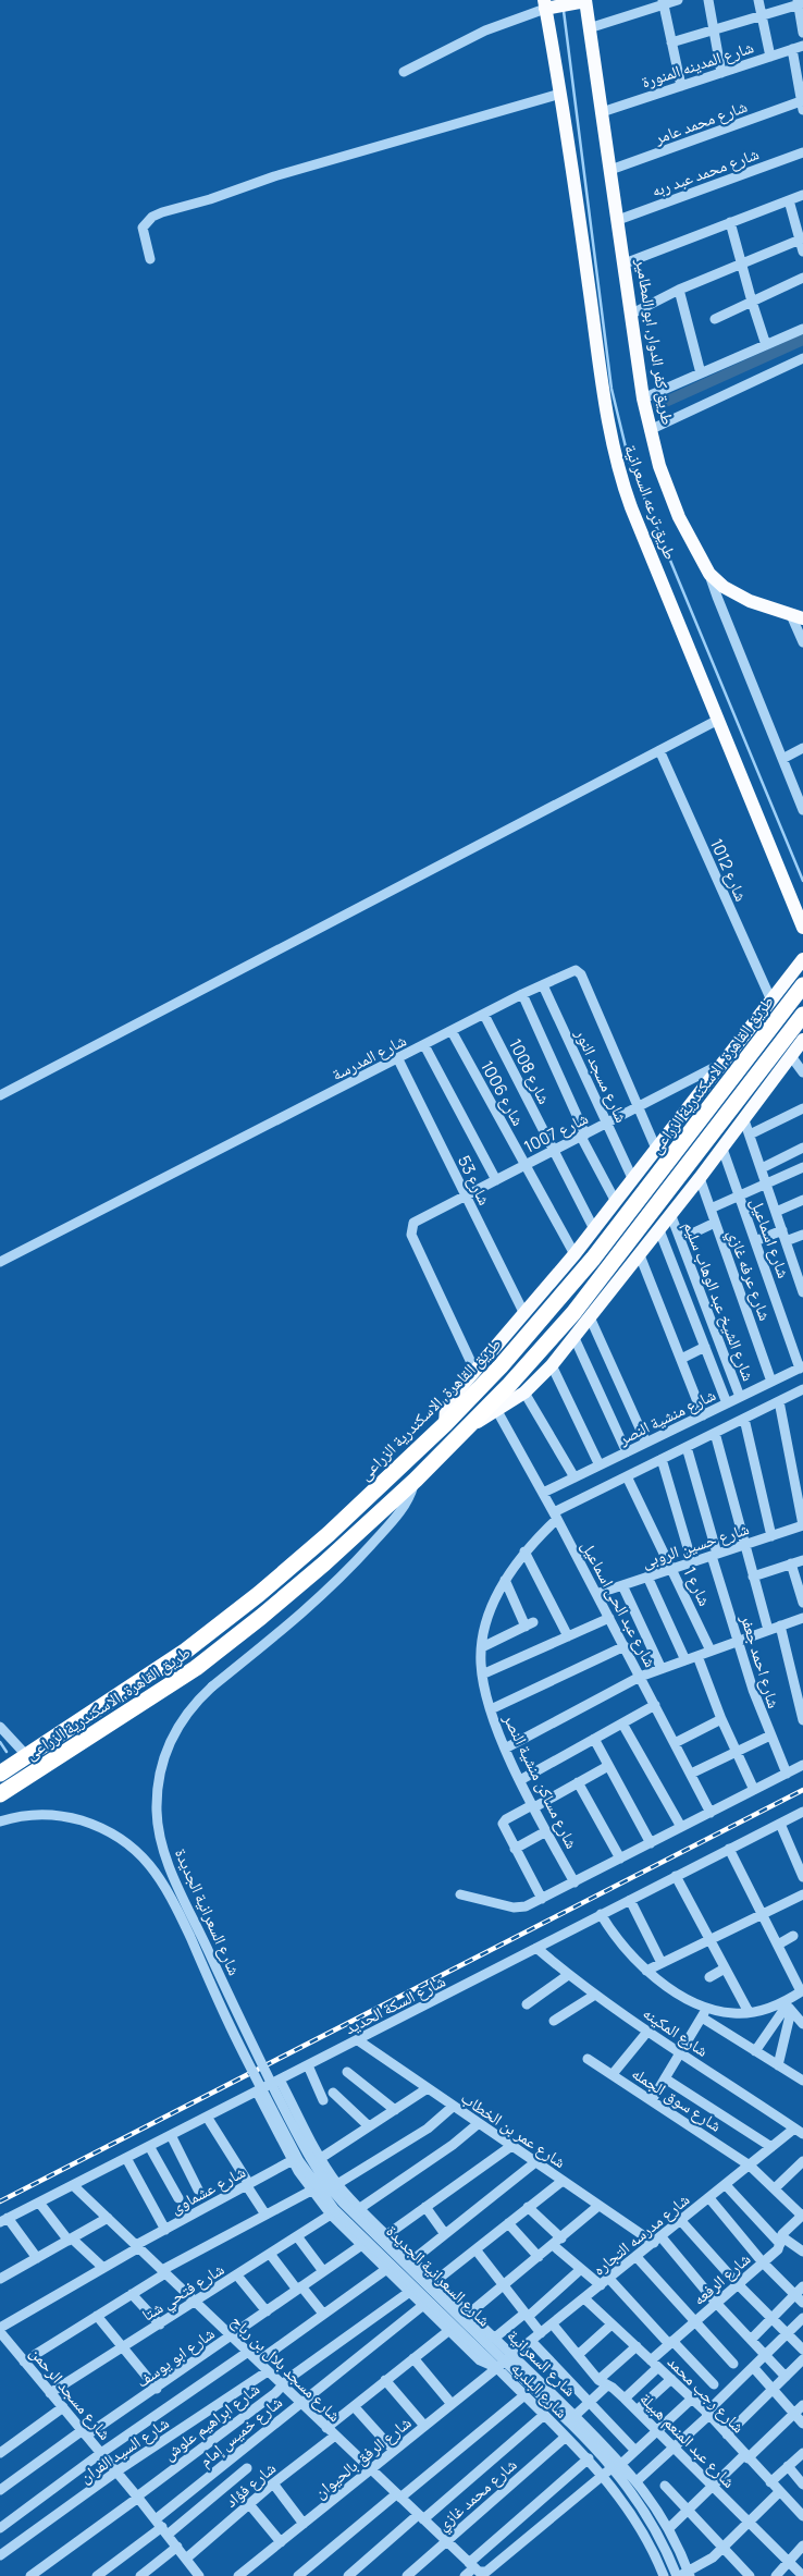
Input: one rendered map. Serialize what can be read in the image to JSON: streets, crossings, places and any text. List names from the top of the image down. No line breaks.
{"streets":{"highway":["طريق القاهرة, الاسكندرية الزراعى"],"main road":["طريق كفر الدوار, ابو المطامير","طريق ترعه السعرانية"],"street":["شارع المدينه المنورة","شارع محمد عامر","شارع محمد عبد ربه","شارع 1012","شارع المدرسة","شارع 1008","شارع مسجد النور","شارع 1006","شارع 1007","شارع 53","شارع اسماعيل","شارع عرفه غازي","شارع الشيخ عبد الوهاب سليم","شارع منشية النصر","شارع حسين الروبى","شارع 1","شارع عبد الحى اسماعيل","شارع احمد جعفر","شارع مساكن منشية النصر","شارع السعرانية الجديدة","شارع السكة الحديد","شارع المكينه","شارع سوق الجمله","شارع عمر بن الخطاب","شارع عشماوى","شارع مدرسه التجاره","شارع الرفعه","شارع فتحي شتا","شارع ابو يوسف","شارع السعرانية","شارع مسجد بلال بن رباح","شارع البلديه","شارع مسجد الرحمن","شارع رجب محمد","شارع ابراهيم علوش","شارع خميس إمام","شارع عبد المنعم هبيلة","شارع السيد الفران","شارع الرفق بالحيوان","شارع فؤاد","شارع محمد غازي"]},"crossings":[["شارع المدينه المنورة","طريق كفر الدوار, ابو المطامير"],["شارع محمد عامر","طريق كفر الدوار, ابو المطامير"],["شارع محمد عبد ربه","طريق كفر الدوار, ابو المطامير"],["شارع المدرسة","شارع 1008"],["شارع المدرسة","شارع مسجد النور"],["شارع المدرسة","شارع 1006"],["شارع المدرسة","شارع 1007"],["شارع المدرسة","شارع 53"],["شارع 1008","شارع 1007"],["طريق القاهرة, الاسكندرية الزراعى","شارع السعرانية الجديدة"],["شارع مسجد النور","شارع 1007"],["شارع 1006","شارع 1007"],["شارع 1007","شارع 53"],["شارع اسماعيل","شارع منشية النصر"],["شارع عرفه غازي","شارع منشية النصر"],["شارع الشيخ عبد الوهاب سليم","شارع منشية النصر"],["شارع منشية النصر","شارع عبد الحى اسماعيل"],["شارع حسين الروبى","شارع 1"],["شارع حسين الروبى","شارع عبد الحى اسماعيل"],["شارع حسين الروبى","شارع احمد جعفر"],["شارع عبد الحى اسماعيل","شارع مساكن منشية النصر"],["شارع السعرانية الجديدة","شارع مدرسه التجاره"],["شارع السعرانية الجديدة","شارع السعرانية"],["شارع السعرانية الجديدة","شارع البلديه"],["شارع السعرانية الجديدة","شارع الرفق بالحيوان"],["شارع السكة الحديد","شارع المكينه"],["شارع السكة الحديد","شارع عمر بن الخطاب"],["شارع السكة الحديد","شارع السعرانية"],["شارع السكة الحديد","شارع مسجد بلال بن رباح"],["شارع السكة الحديد","شارع البلديه"],["شارع المكينه","شارع مدرسه التجاره"],["شارع سوق الجمله","شارع مدرسه التجاره"],["شارع سوق الجمله","شارع الرفعه"],["شارع عمر بن الخطاب","شارع مدرسه التجاره"],["شارع عمر بن الخطاب","شارع الرفعه"],["شارع عشماوى","شارع مسجد بلال بن رباح"],["شارع عشماوى","شارع البلديه"],["شارع مدرسه التجاره","شارع السعرانية"],["شارع مدرسه التجاره","شارع البلديه"],["شارع مدرسه التجاره","شارع رجب محمد"],["شارع مدرسه التجاره","شارع عبد المنعم هبيلة"],["شارع مدرسه التجاره","شارع الرفق بالحيوان"],["شارع الرفعه","شارع رجب محمد"],["شارع الرفعه","شارع عبد المنعم هبيلة"],["شارع فتحي شتا","شارع مسجد بلال بن رباح"],["شارع فتحي شتا","شارع البلديه"],["شارع فتحي شتا","شارع مسجد الرحمن"],["شارع ابو يوسف","شارع مسجد بلال بن رباح"],["شارع ابو يوسف","شارع البلديه"],["شارع ابو يوسف","شارع مسجد الرحمن"],["شارع السعرانية","شارع البلديه"],["شارع السعرانية","شارع الرفق بالحيوان"],["شارع مسجد بلال بن رباح","شارع ابراهيم علوش"],["شارع مسجد بلال بن رباح","شارع خميس إمام"],["شارع مسجد بلال بن رباح","شارع السيد الفران"],["شارع مسجد بلال بن رباح","شارع الرفق بالحيوان"],["شارع مسجد بلال بن رباح","شارع فؤاد"],["شارع مسجد بلال بن رباح","شارع محمد غازي"],["شارع البلديه","شارع ابراهيم علوش"],["شارع البلديه","شارع خميس إمام"],["شارع البلديه","شارع الرفق بالحيوان"],["شارع البلديه","شارع محمد غازي"],["شارع مسجد الرحمن","شارع ابراهيم علوش"],["شارع مسجد الرحمن","شارع خميس إمام"],["شارع مسجد الرحمن","شارع السيد الفران"],["شارع مسجد الرحمن","شارع فؤاد"]]}
